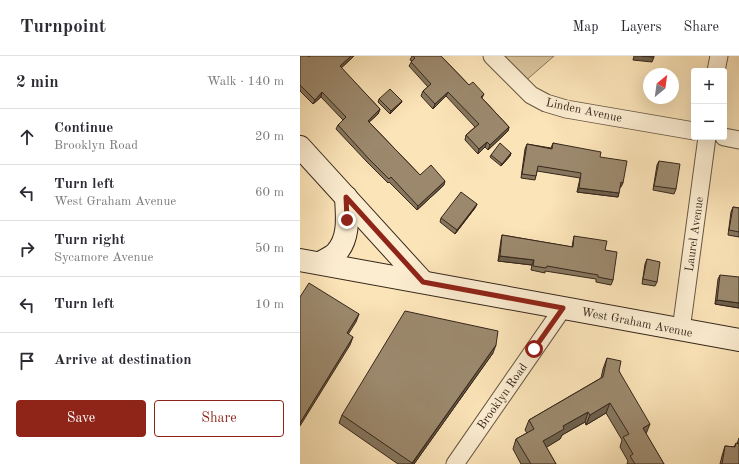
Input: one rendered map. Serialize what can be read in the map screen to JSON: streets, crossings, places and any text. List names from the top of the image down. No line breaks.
{"streets":{"street":["Linden Avenue","Laurel Avenue","West Graham Avenue","Brooklyn Road"]},"crossings":[["Laurel Avenue","West Graham Avenue"],["West Graham Avenue","Brooklyn Road"]],"north":"top right","page":{"header":"Turnpoint","nav":["Map","Layers","Share"],"heading":["2 min","Walk · 140 m"],"map_buttons":["+","−"],"list":[["Continue","Brooklyn Road","20 m"],["Turn left","West Graham Avenue","60 m"],["Turn right","Sycamore Avenue","50 m"],["Turn left","10 m"],"Arrive at destination"],"buttons":["Save","Share"]}}
